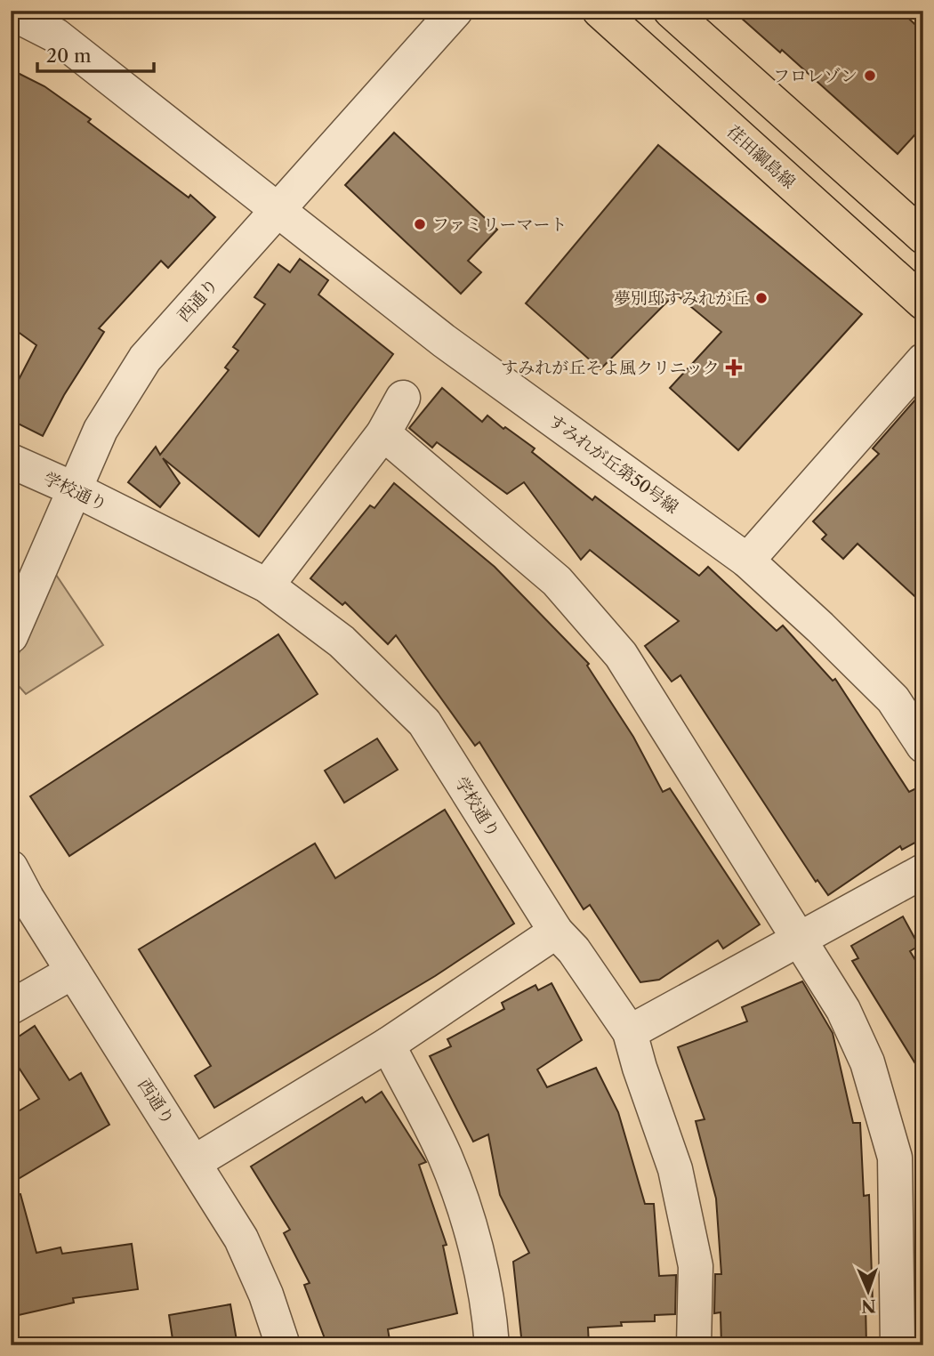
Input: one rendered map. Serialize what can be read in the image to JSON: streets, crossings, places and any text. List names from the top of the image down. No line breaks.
{"streets":{"main road":["荏田綱島線"],"street":["西通り","すみれが丘第50号線","学校通り"]},"crossings":[["西通り","すみれが丘第50号線"],["西通り","学校通り"]],"places":{"other":["フロレゾン","ファミリーマート","夢別邸すみれが丘"],"health":["すみれが丘そよ風クリニック"]},"scale_bar":"20 m","north":"bottom"}
